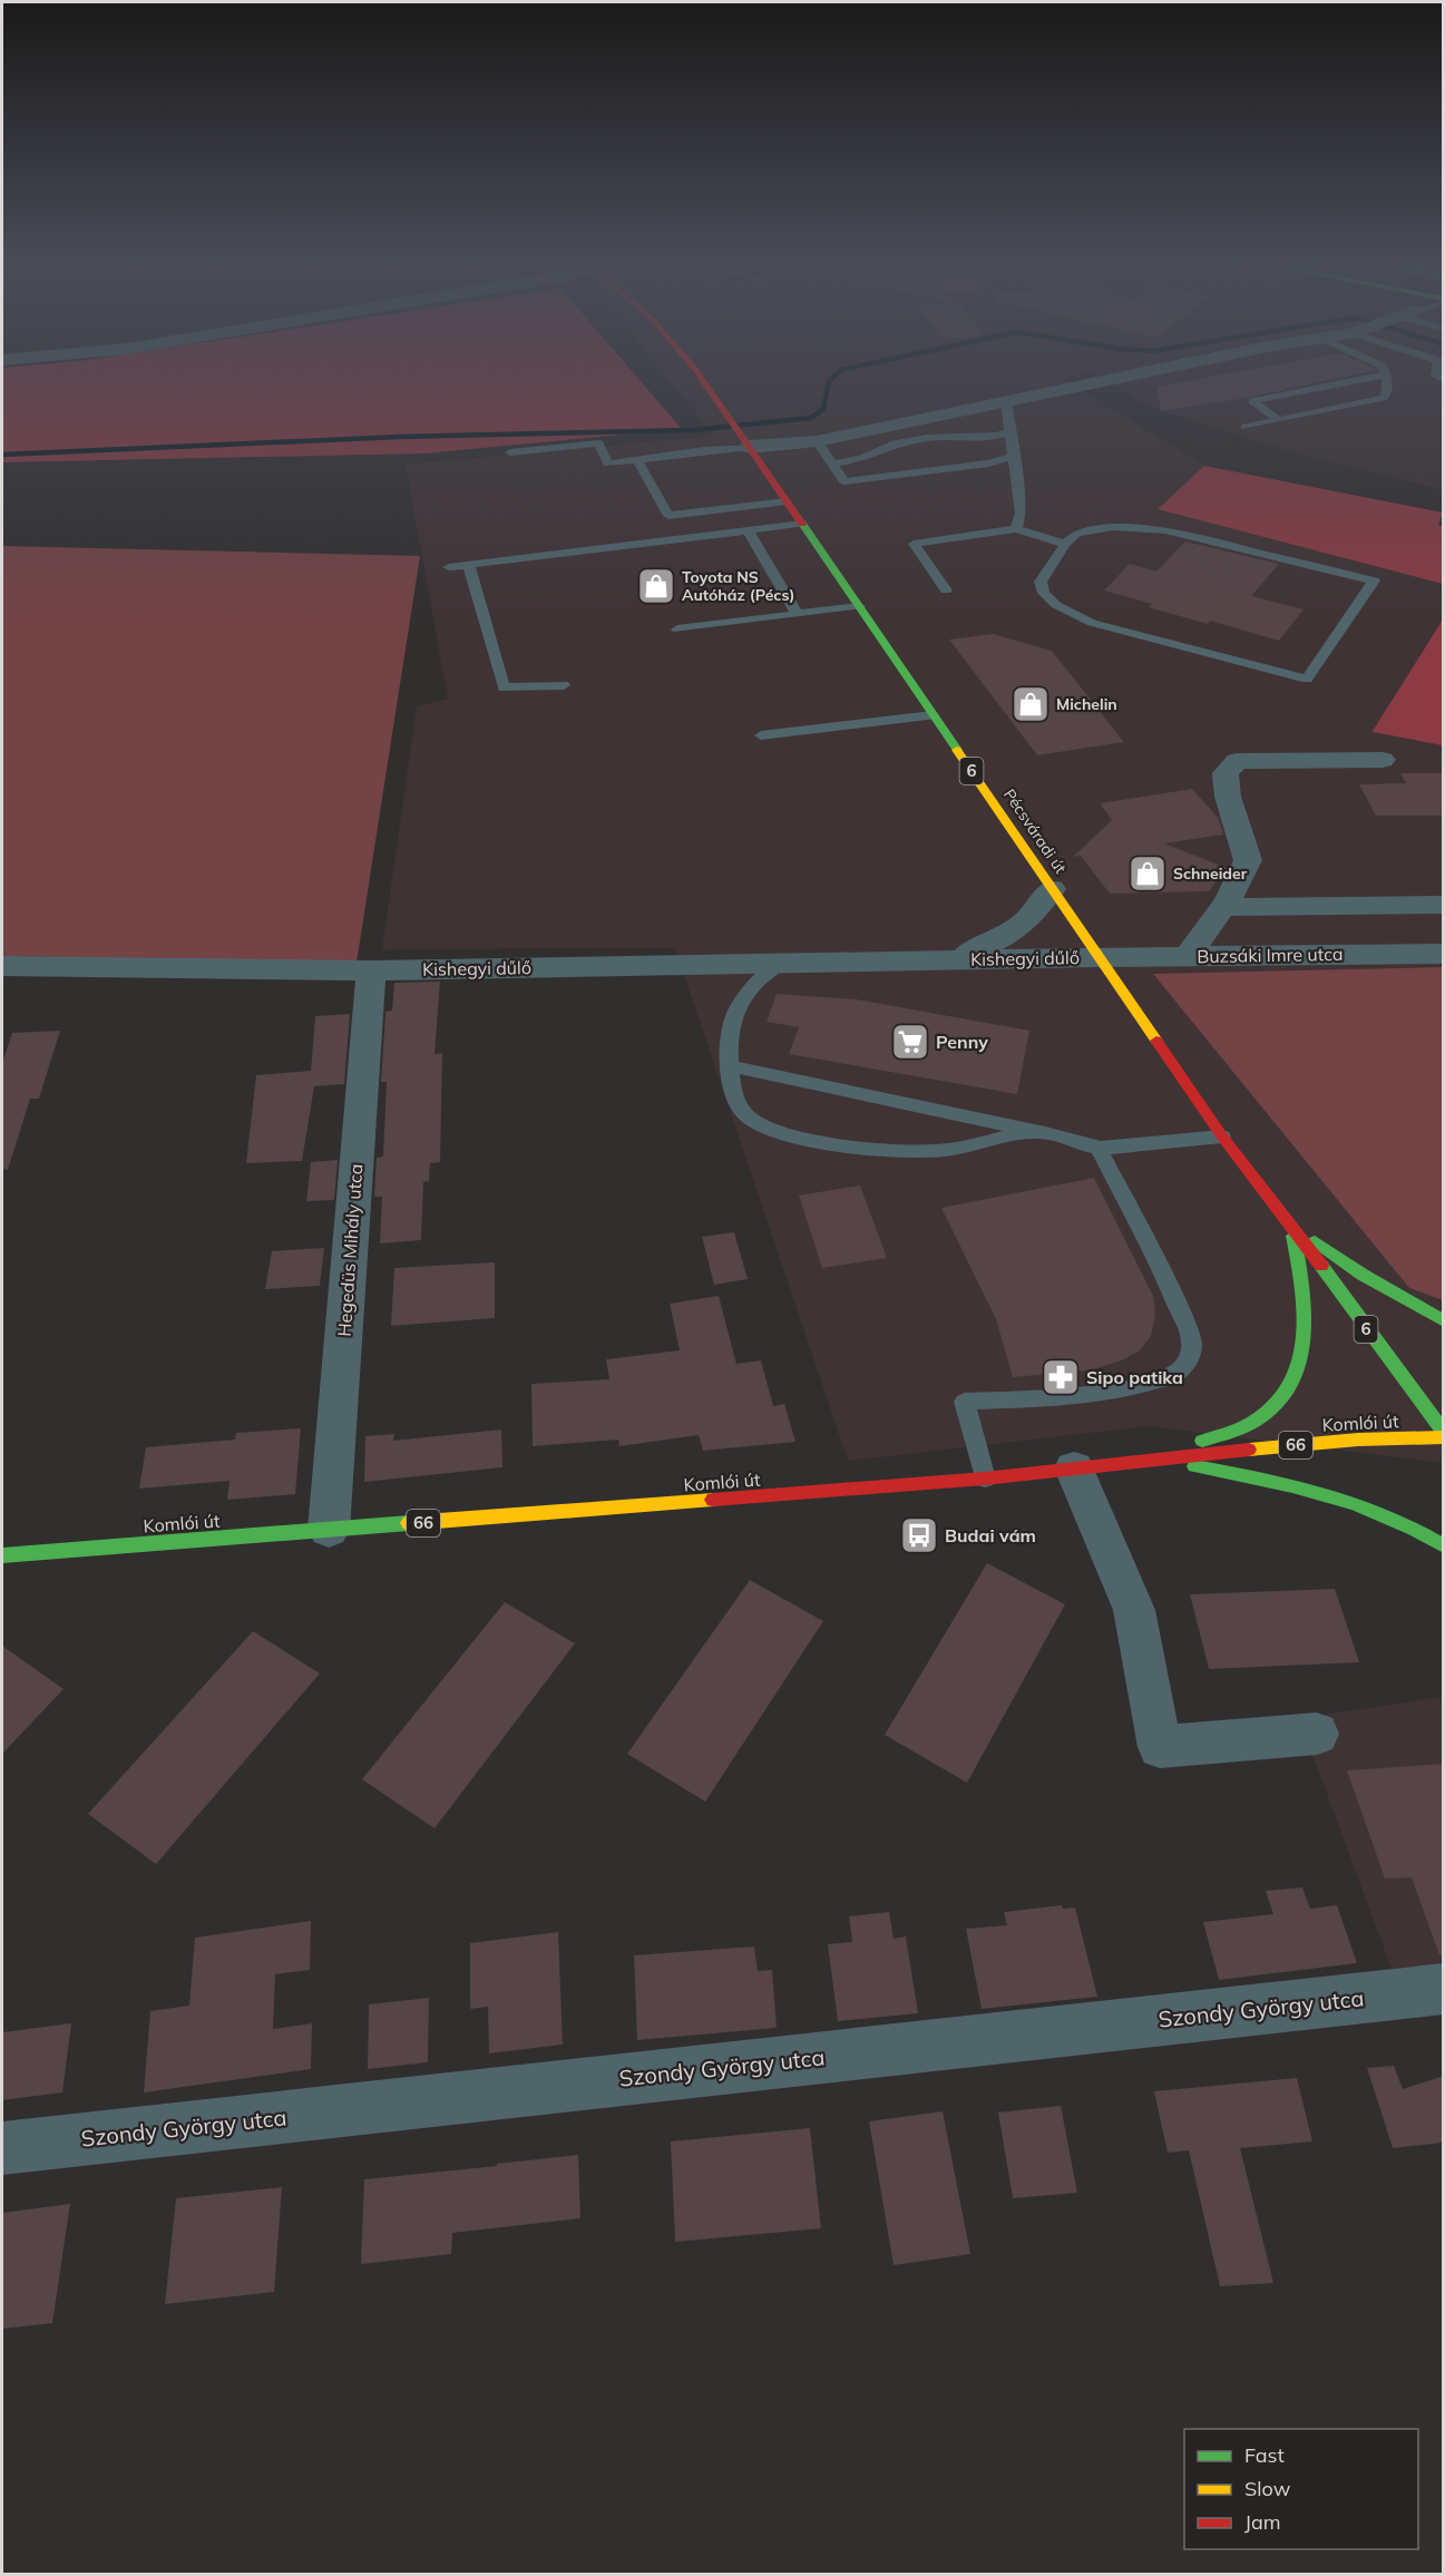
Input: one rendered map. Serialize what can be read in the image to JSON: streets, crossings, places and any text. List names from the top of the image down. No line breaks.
{"streets":{"main road":["6","Pécsváradi út","Komlói út","66"],"street":["Buzsáki Imre utca","Kishegyi dűlő","Hegedüs Mihály utca","Szondy György utca"]},"crossings":[["Pécsváradi út","Buzsáki Imre utca"],["Pécsváradi út","Kishegyi dűlő"],["Pécsváradi út","Komlói út"],["Buzsáki Imre utca","Kishegyi dűlő"],["Kishegyi dűlő","Hegedüs Mihály utca"],["Hegedüs Mihály utca","Komlói út"]],"places":{"shop":["Toyota NS Autóház (Pécs)","Michelin","Schneider"],"supermarket":["Penny"],"pharmacy":["Sipo patika"],"bus stop":["Budai vám"]},"legend":["Fast","Slow","Jam"]}
